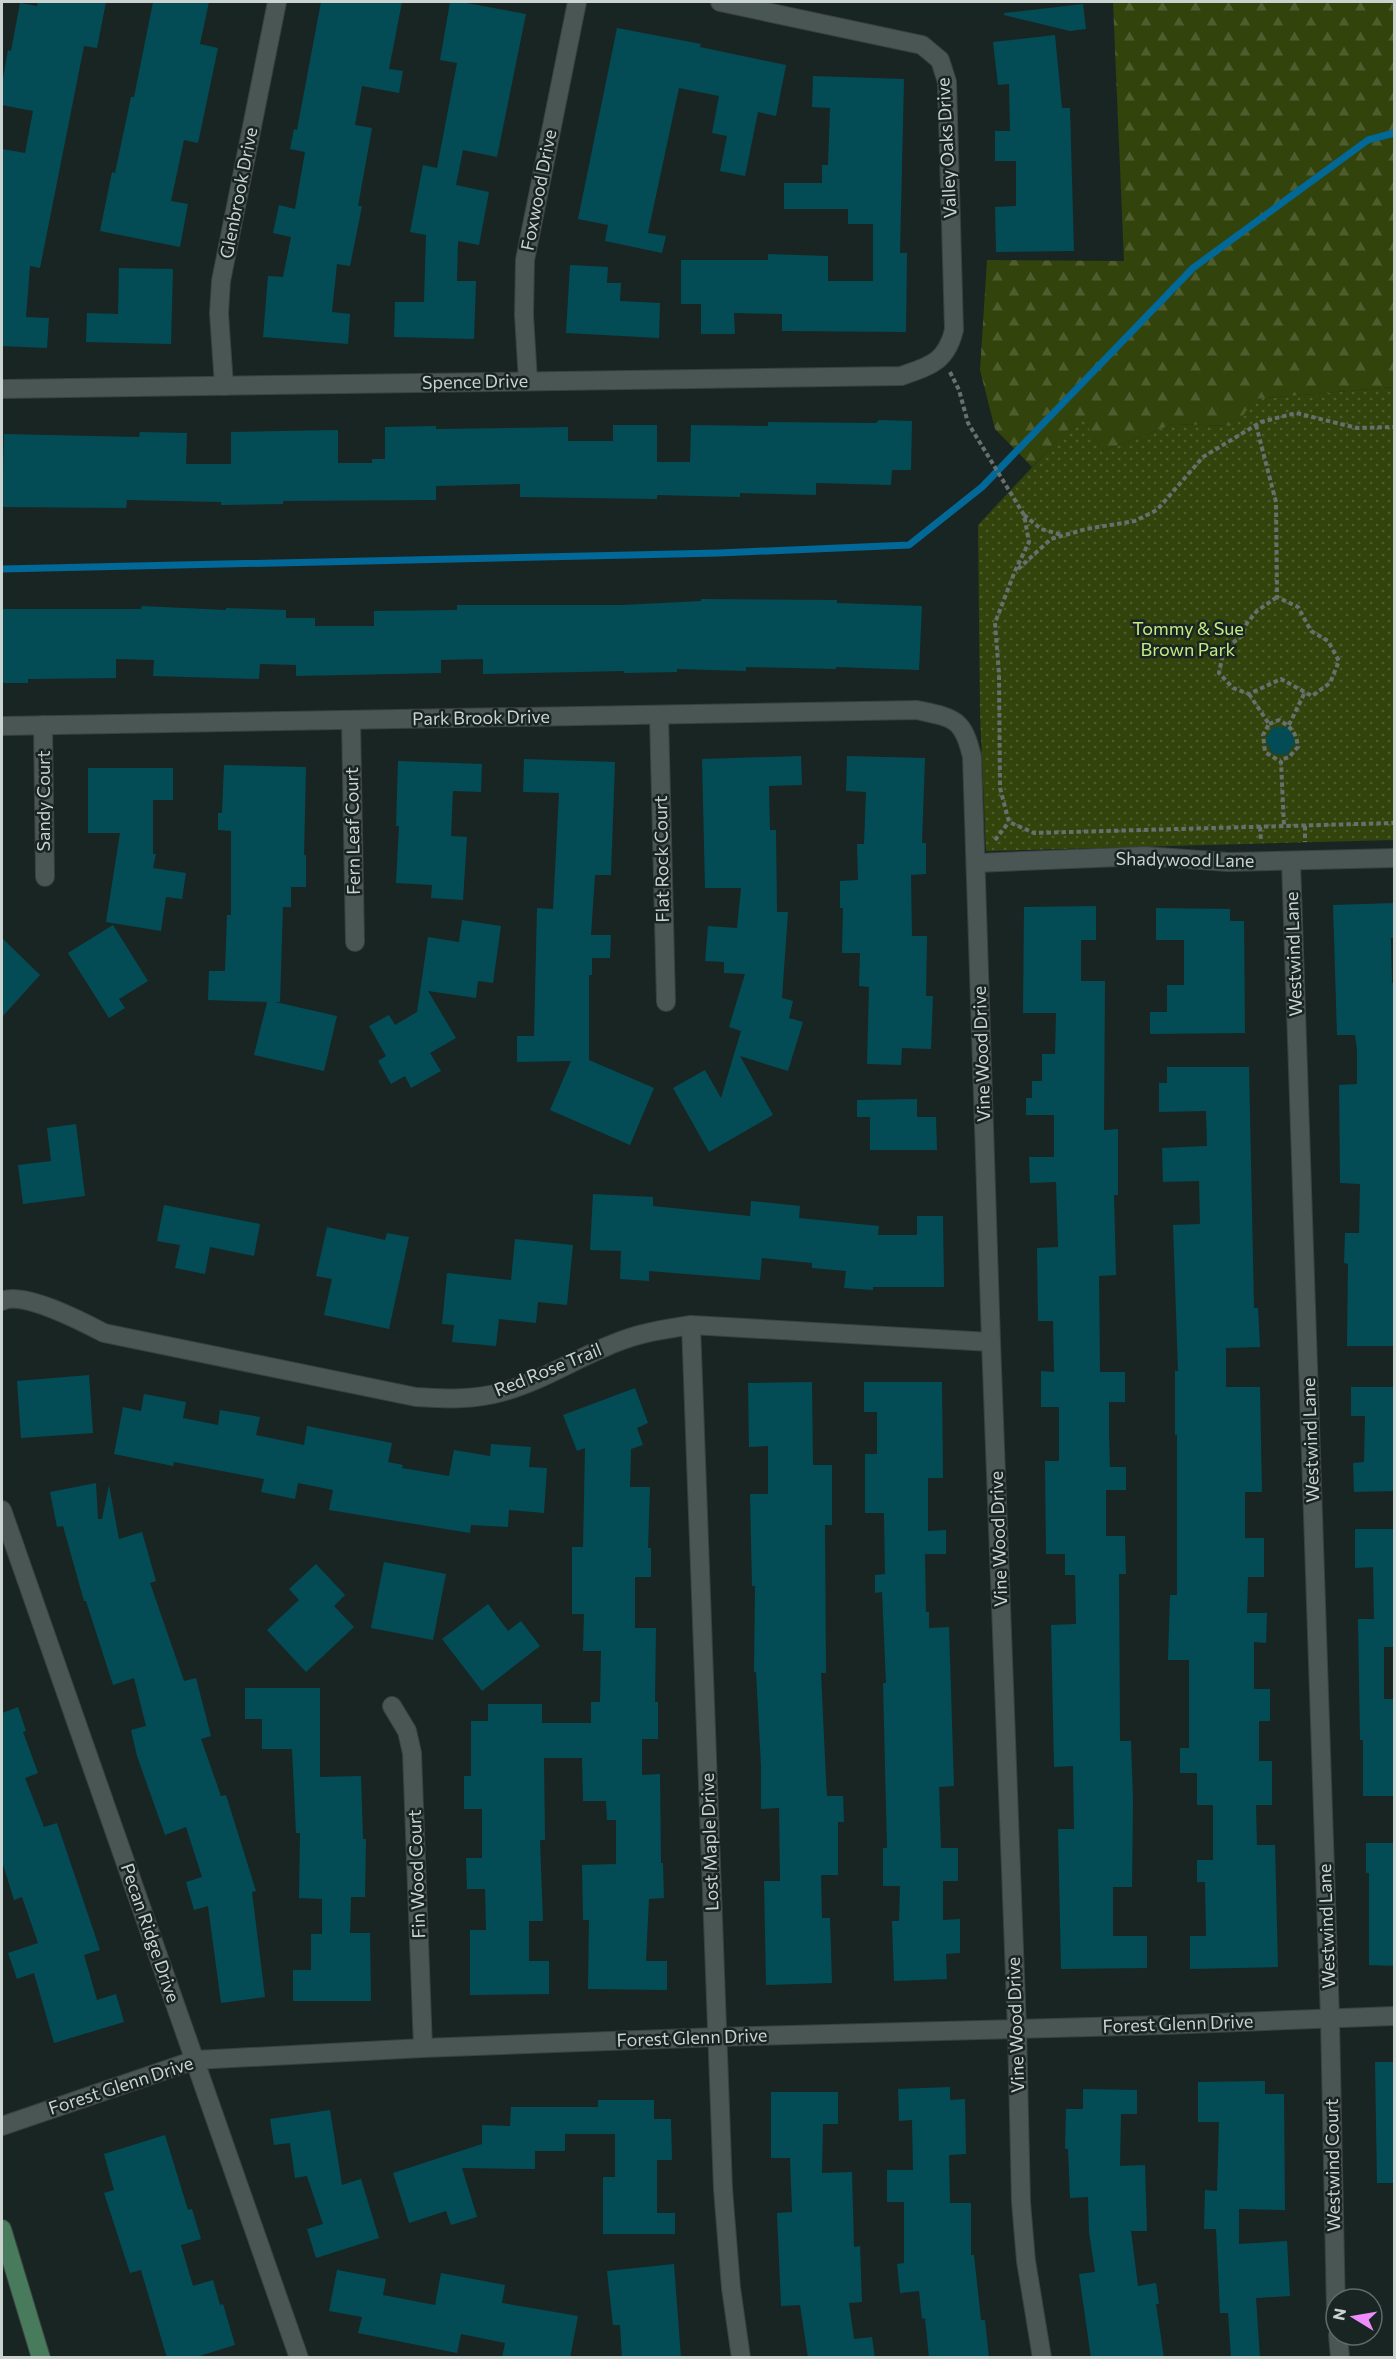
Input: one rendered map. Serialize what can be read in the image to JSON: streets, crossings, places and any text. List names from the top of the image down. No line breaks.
{"streets":{"street":["Valley Oaks Drive","Foxwood Drive","Glenbrook Drive","Spence Drive","Park Brook Drive","Sandy Court","Fern Leaf Court","Flat Rock Court","Shadywood Lane","Westwind Lane","Vine Wood Drive","Red Rose Trail","Lost Maple Drive","Fin Wood Court","Pecan Ridge Drive","Forest Glenn Drive","Westwind Court"]},"crossings":[["Valley Oaks Drive","Spence Drive"],["Foxwood Drive","Spence Drive"],["Glenbrook Drive","Spence Drive"],["Park Brook Drive","Sandy Court"],["Park Brook Drive","Fern Leaf Court"],["Park Brook Drive","Flat Rock Court"],["Park Brook Drive","Vine Wood Drive"],["Shadywood Lane","Westwind Lane"],["Shadywood Lane","Vine Wood Drive"],["Westwind Lane","Forest Glenn Drive"],["Westwind Lane","Westwind Court"],["Vine Wood Drive","Red Rose Trail"],["Vine Wood Drive","Forest Glenn Drive"],["Red Rose Trail","Lost Maple Drive"],["Lost Maple Drive","Forest Glenn Drive"],["Fin Wood Court","Forest Glenn Drive"],["Pecan Ridge Drive","Forest Glenn Drive"],["Forest Glenn Drive","Westwind Court"]],"parks":["Tommy & Sue Brown Park"],"north":"left"}
